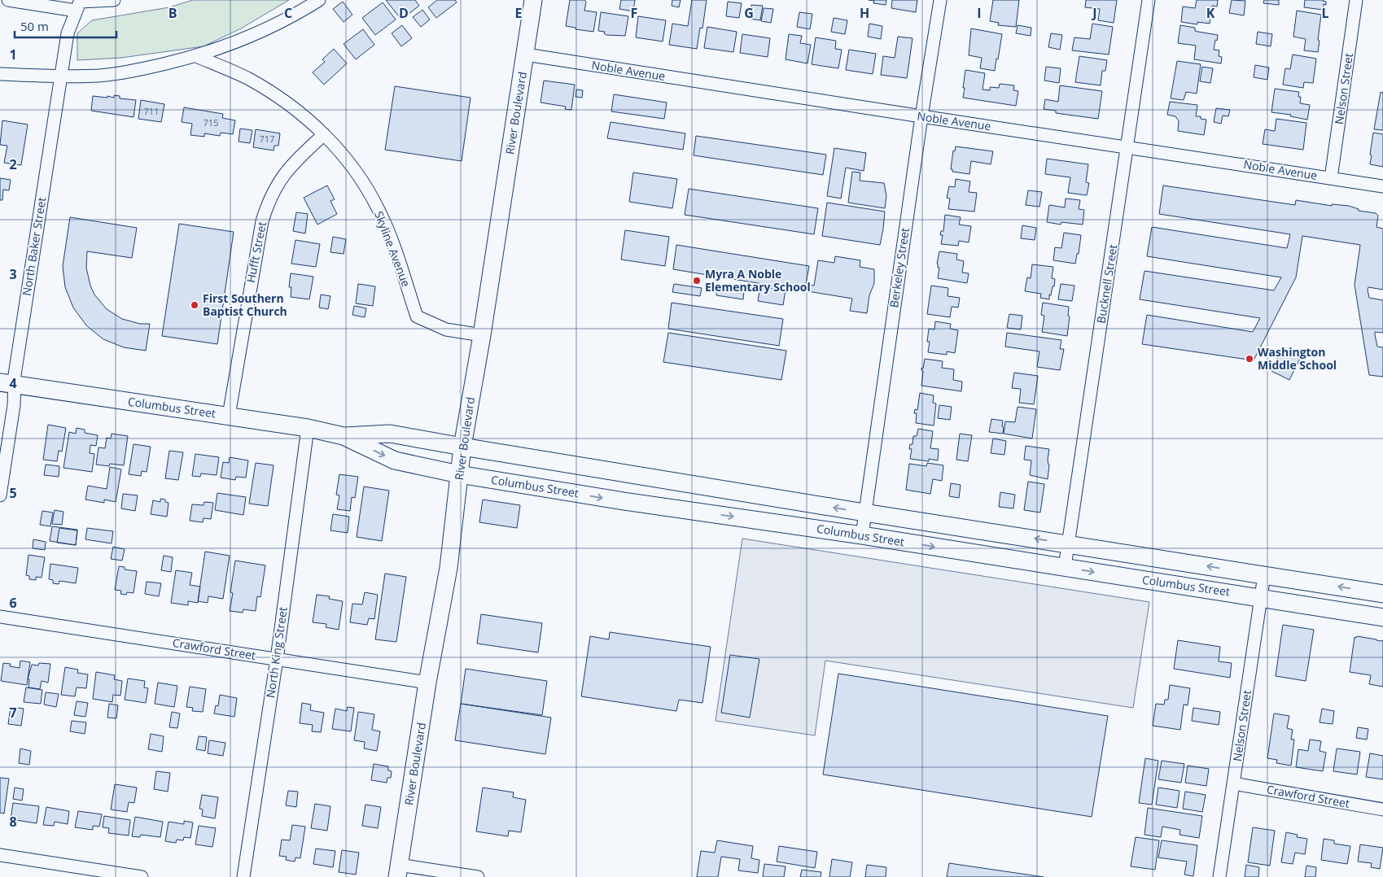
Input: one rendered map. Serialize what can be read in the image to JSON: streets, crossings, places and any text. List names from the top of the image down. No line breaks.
{"streets":{"main road":["River Boulevard","Columbus Street"],"street":["Noble Avenue","Nelson Street","North Baker Street","Skyline Avenue","Hufft Street","Berkeley Street","Bucknell Street","Crawford Street","North King Street"]},"crossings":[["Noble Avenue","Nelson Street"],["Noble Avenue","River Boulevard"],["Noble Avenue","Berkeley Street"],["Noble Avenue","Bucknell Street"],["Nelson Street","Columbus Street"],["Nelson Street","Crawford Street"],["River Boulevard","Skyline Avenue"],["River Boulevard","Columbus Street"],["River Boulevard","Crawford Street"],["North Baker Street","Columbus Street"],["Skyline Avenue","Hufft Street"],["Hufft Street","Columbus Street"],["Berkeley Street","Columbus Street"],["Bucknell Street","Columbus Street"],["Columbus Street","North King Street"],["Crawford Street","North King Street"]],"places":["Myra A Noble Elementary School","First Southern Baptist Church","Washington Middle School"],"house_numbers":["711","715","717"],"scale_bar":"50 m","grid":{"columns":["B","C","D","E","F","G","H","I","J","K","L"],"rows":["1","2","3","4","5","6","7","8"]}}
